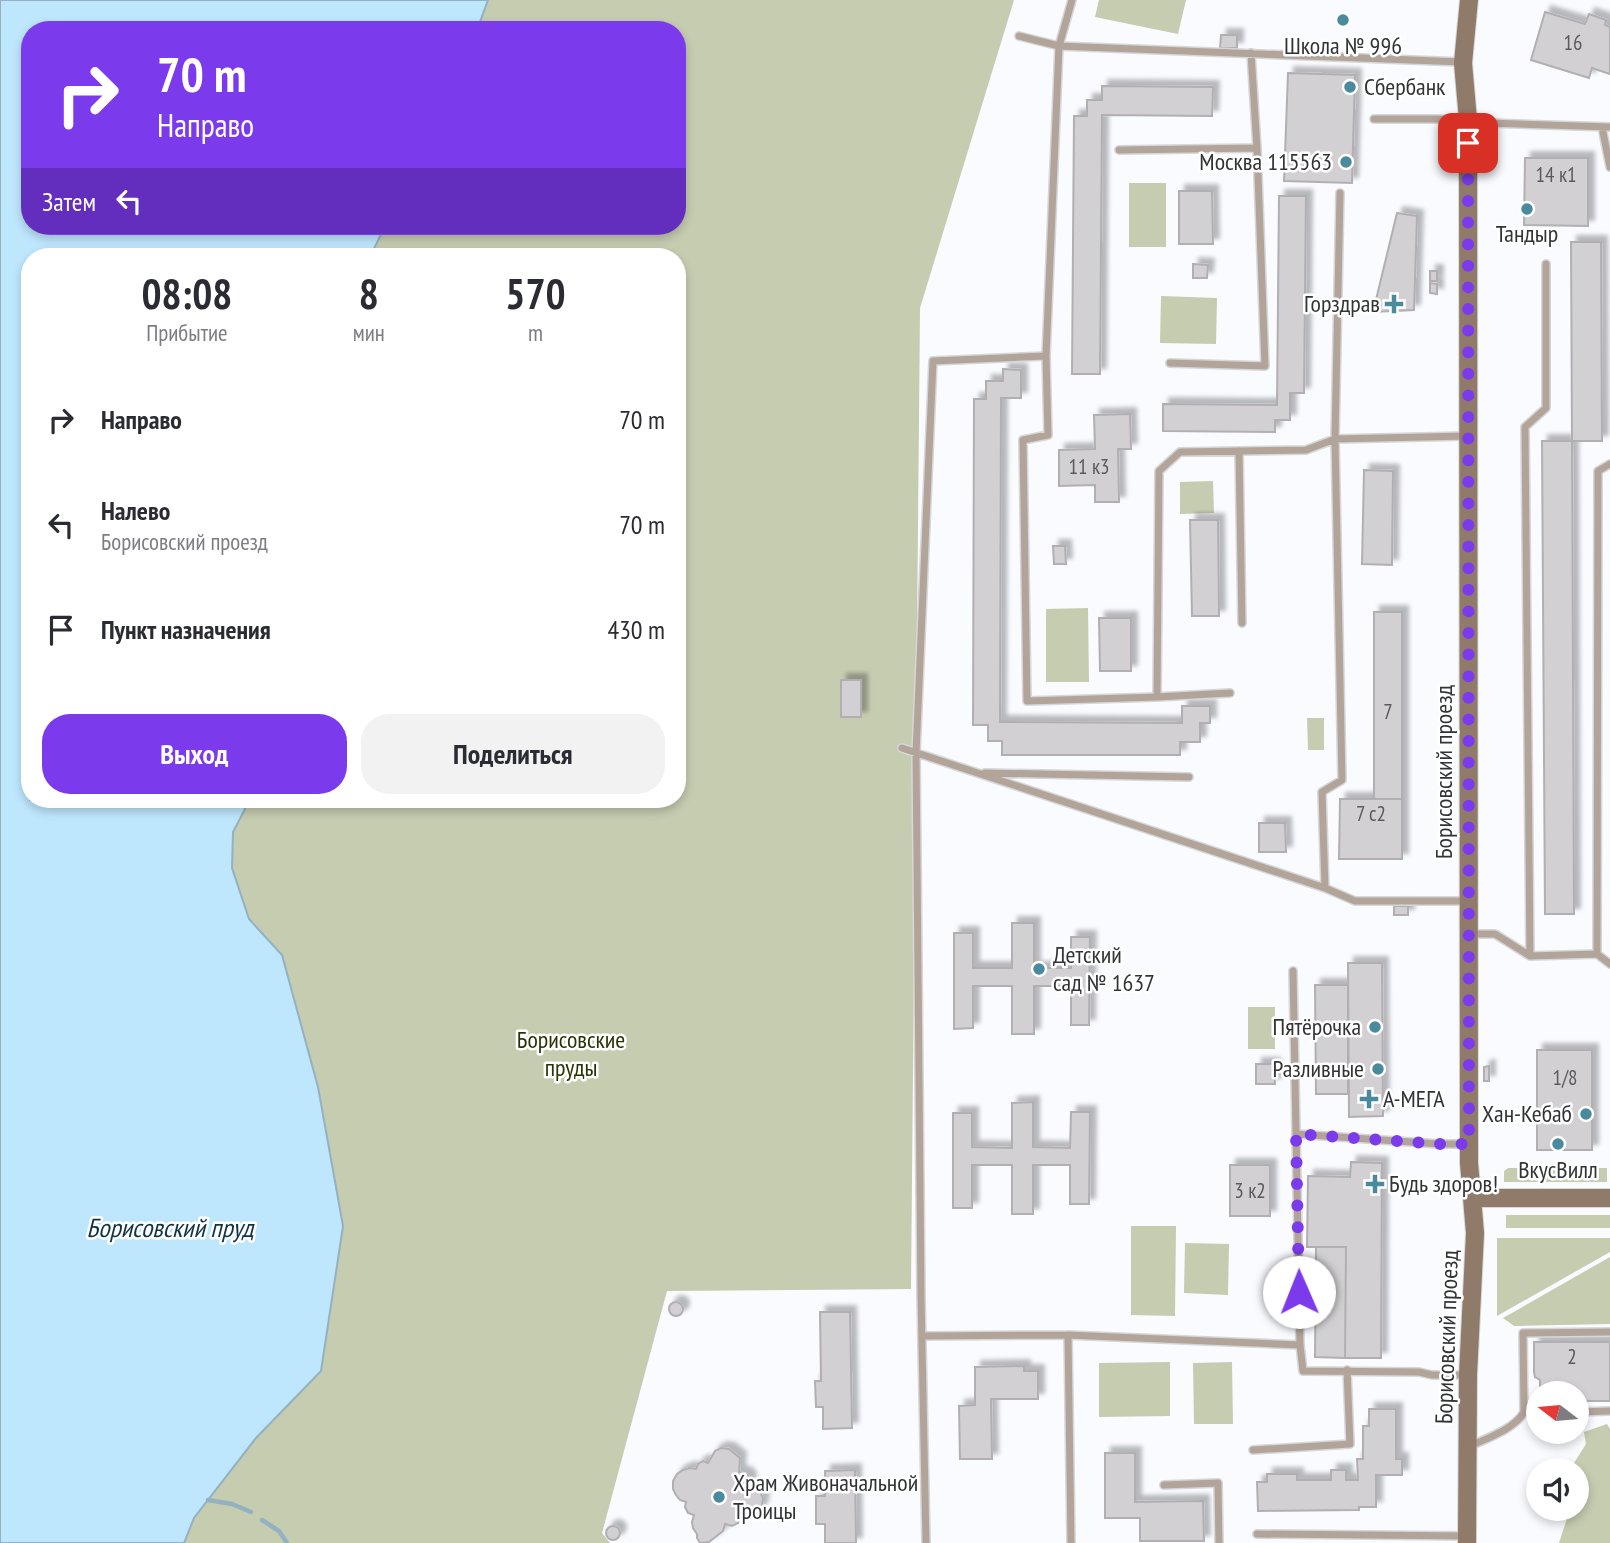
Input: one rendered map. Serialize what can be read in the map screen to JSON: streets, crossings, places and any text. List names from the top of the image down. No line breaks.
{"streets":{"street":["Борисовский проезд"]},"water":["Борисовский пруд"],"parks":["Борисовские пруды"],"places":{"other":["Школа № 996","Сбербанк","Москва 115563","Тандыр","Детский сад № 1637","Пятёрочка","Разливные","Хан-Кебаб","ВкусВилл","Храм Живоначальной Троицы"],"health":["Горздрав","А-МЕГА","Будь здоров!"]},"house_numbers":["16","14 к1","11 к3","7","7 с2","1/8","3 к2","2"],"north":"left","page":{"turn":["70 m","Направо"],"then":"Затем","eta":["08:08","Прибытие","8","мин","570","m"],"list":[{"name":"Направо","value":"70 m"},{"name":"Налево","note":"Борисовский проезд","value":"70 m"},{"name":"Пункт назначения","value":"430 m"}],"buttons":["Выход","Поделиться"]}}
